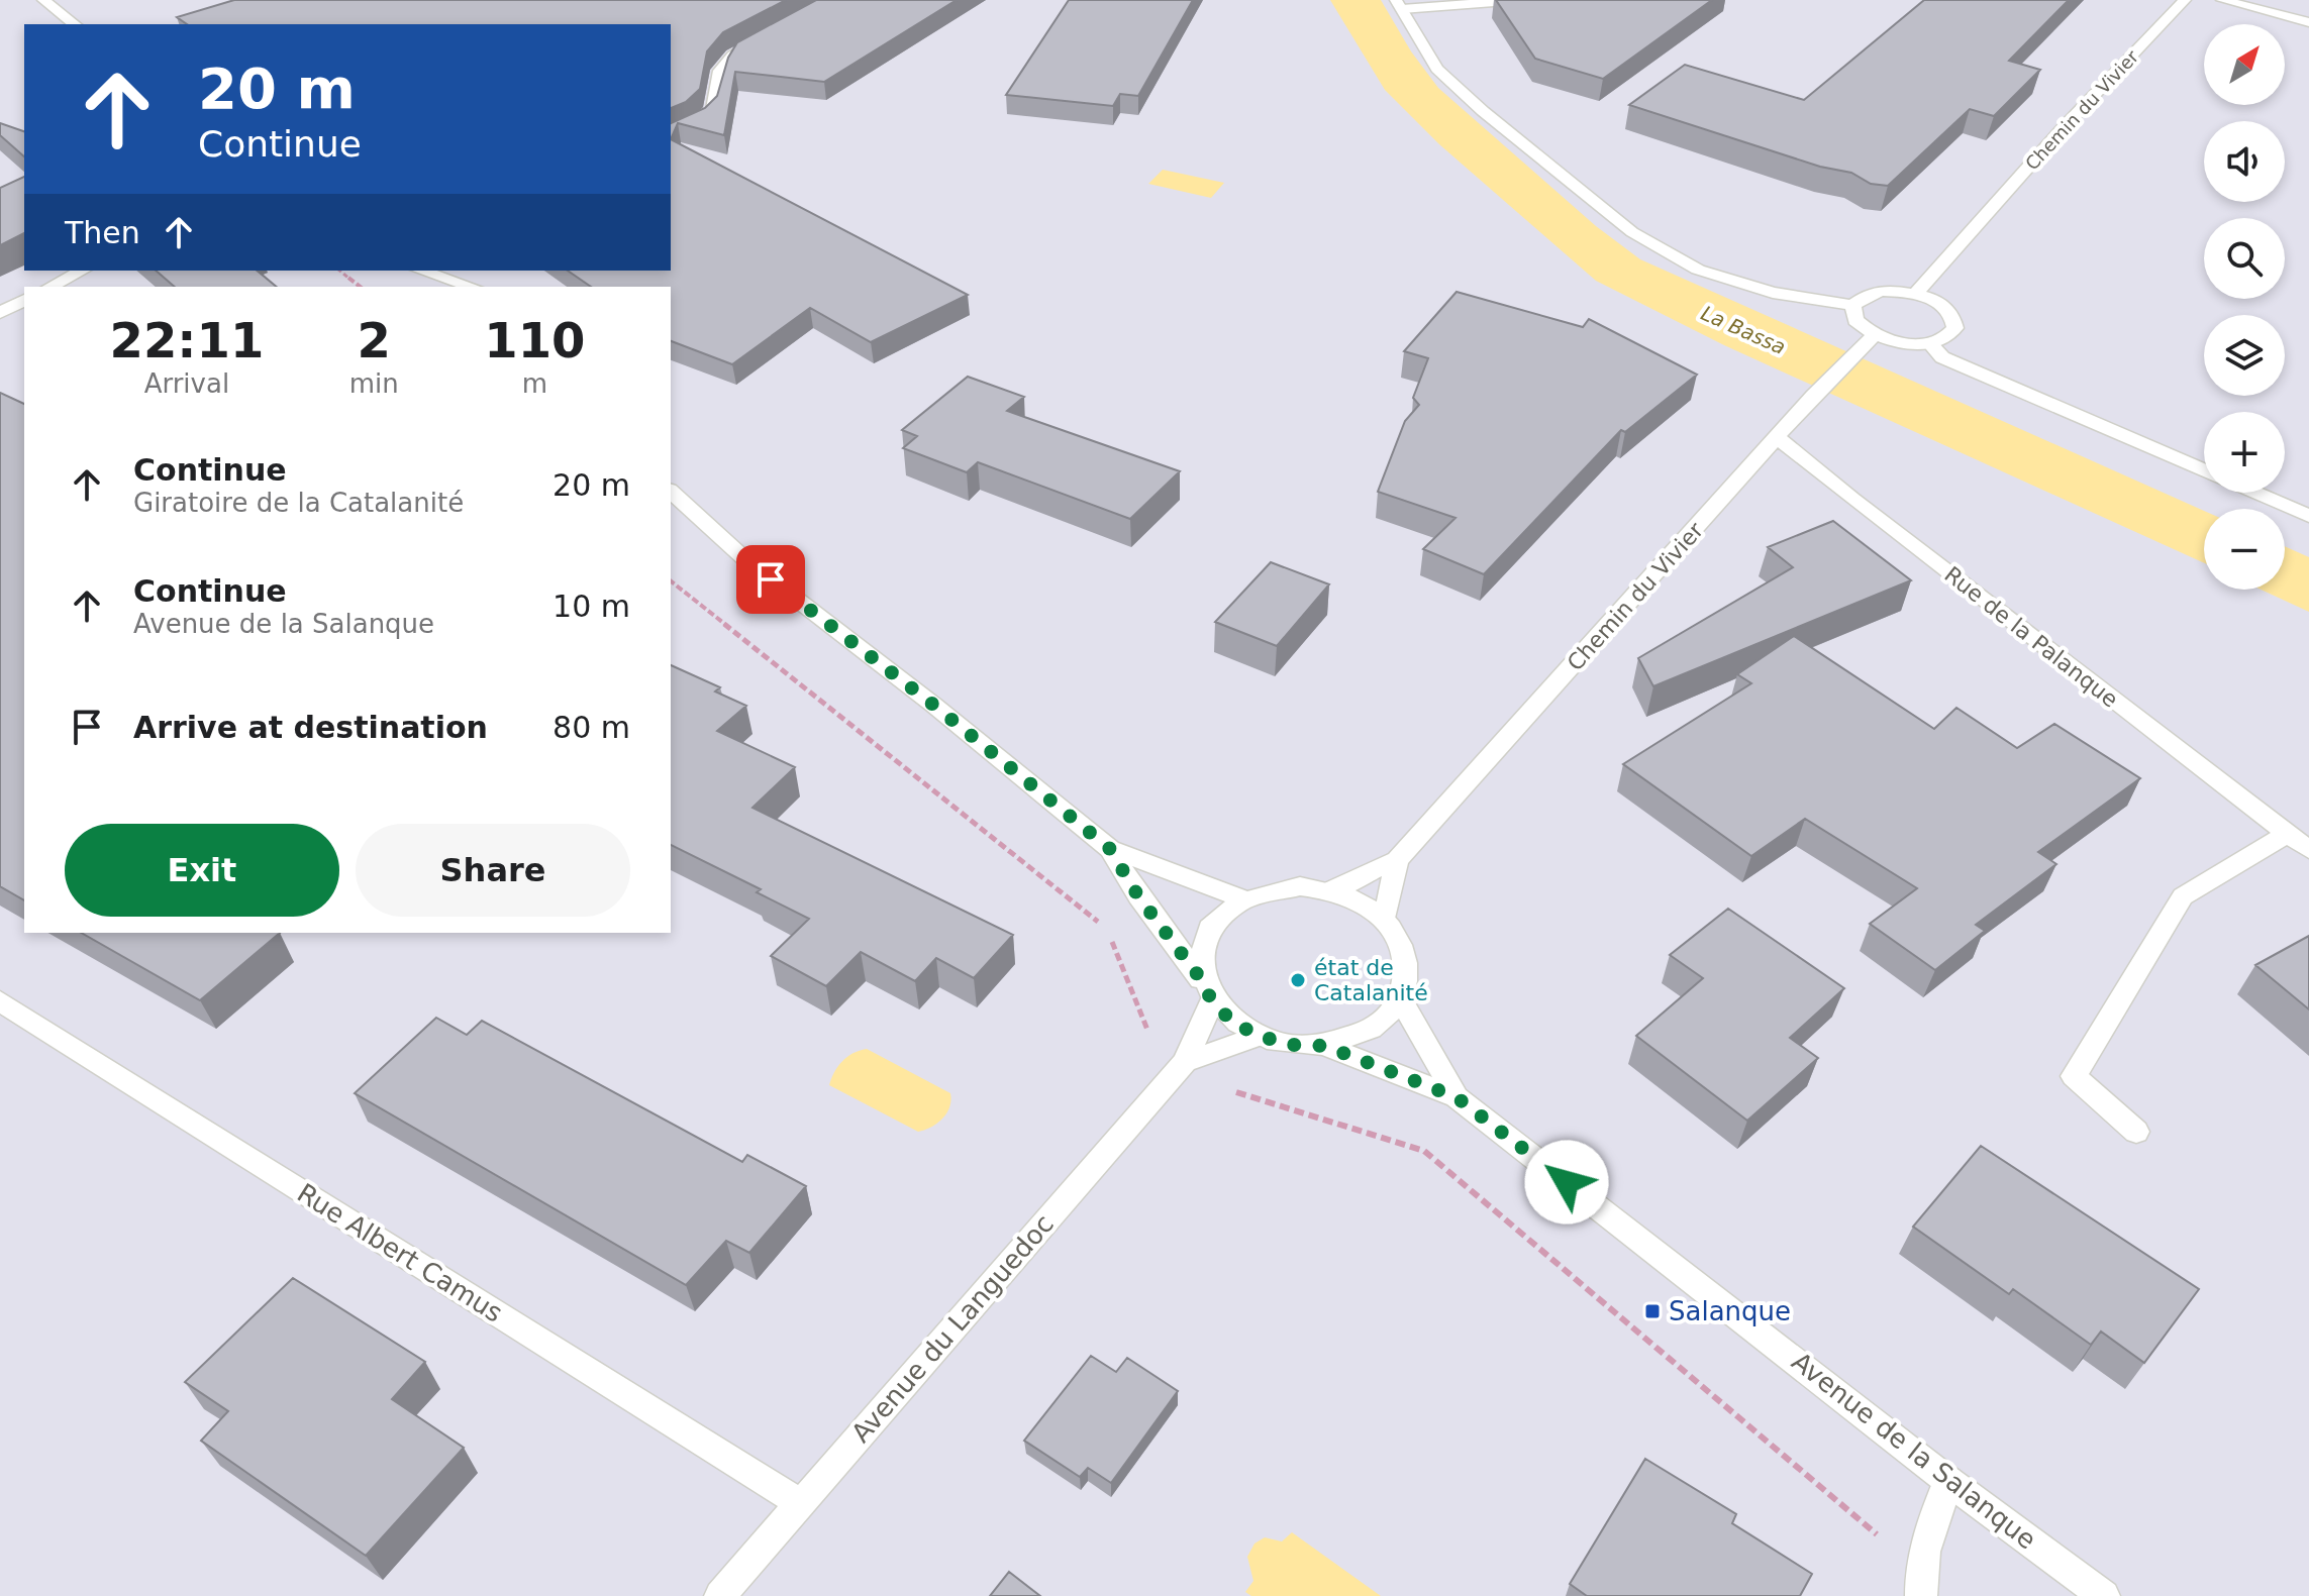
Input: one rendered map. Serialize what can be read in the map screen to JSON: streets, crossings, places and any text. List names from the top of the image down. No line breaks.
{"streets":{"street":["Chemin du Vivier","Rue de la Palanque","Rue Albert Camus","Avenue du Languedoc","Avenue de la Salanque"]},"crossings":[["Chemin du Vivier","Rue de la Palanque"],["Chemin du Vivier","Avenue du Languedoc"],["Chemin du Vivier","Avenue de la Salanque"],["Rue Albert Camus","Avenue du Languedoc"],["Avenue du Languedoc","Avenue de la Salanque"]],"water":["La Bassa"],"places":{"other":["état de Catalanité"],"transit":["Salanque"]},"north":"top right","page":{"map_buttons":["+","−"],"turn":["20 m","Continue"],"then":"Then","eta":["22:11","Arrival","2","min","110","m"],"list":[{"name":"Continue","note":"Giratoire de la Catalanité","value":"20 m"},{"name":"Continue","note":"Avenue de la Salanque","value":"10 m"},{"name":"Arrive at destination","value":"80 m"}],"buttons":["Exit","Share"]}}
